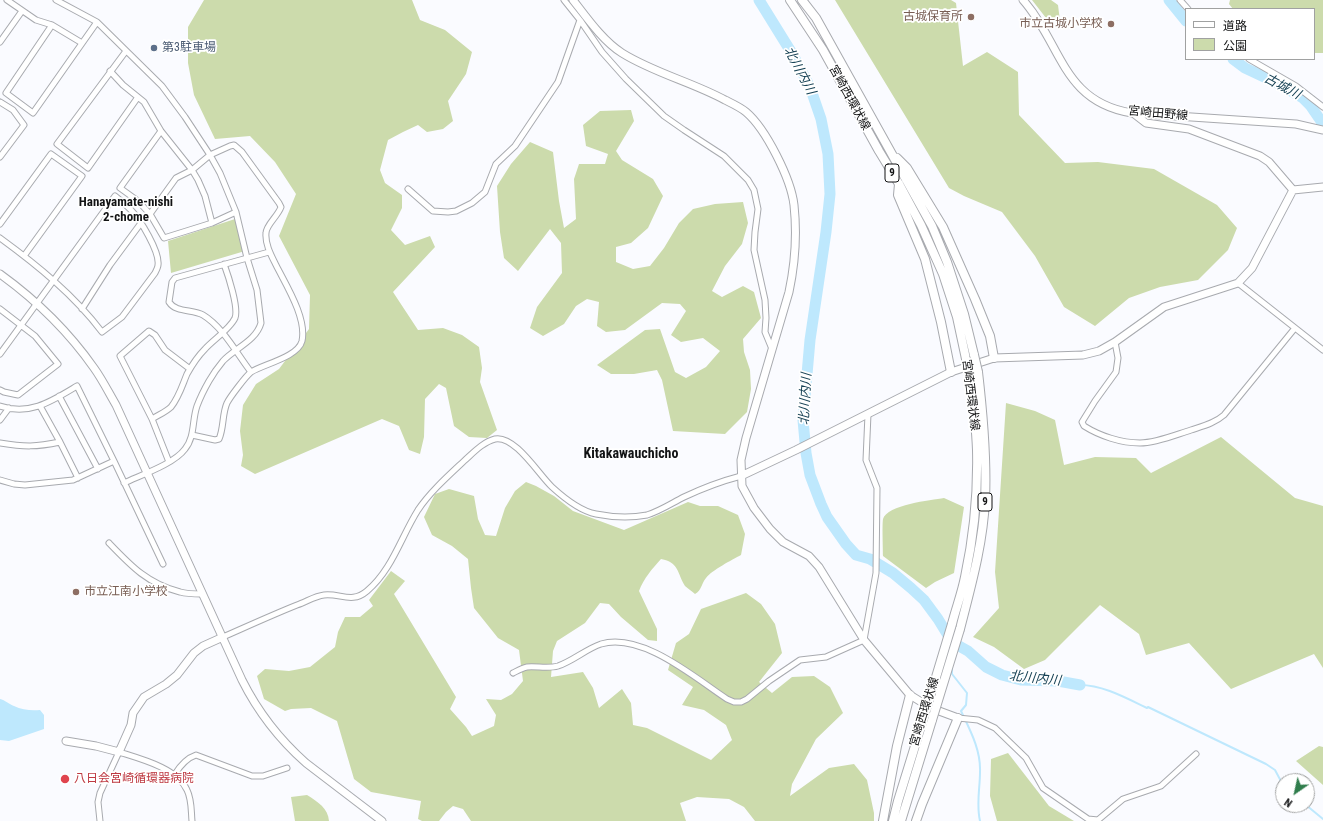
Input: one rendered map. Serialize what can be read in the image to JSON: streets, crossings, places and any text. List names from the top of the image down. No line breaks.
{"streets":{"main road":["宮崎西環状線","9"],"street":["宮崎田野線"]},"districts":["Hanayamate-nishi 2-chome","Kitakawauchicho"],"water":["北川内川","古城川"],"places":["古城保育所","市立古城小学校","第3駐車場","市立江南小学校","八日会宮崎循環器病院"],"legend":["道路","公園"],"north":"bottom left"}
